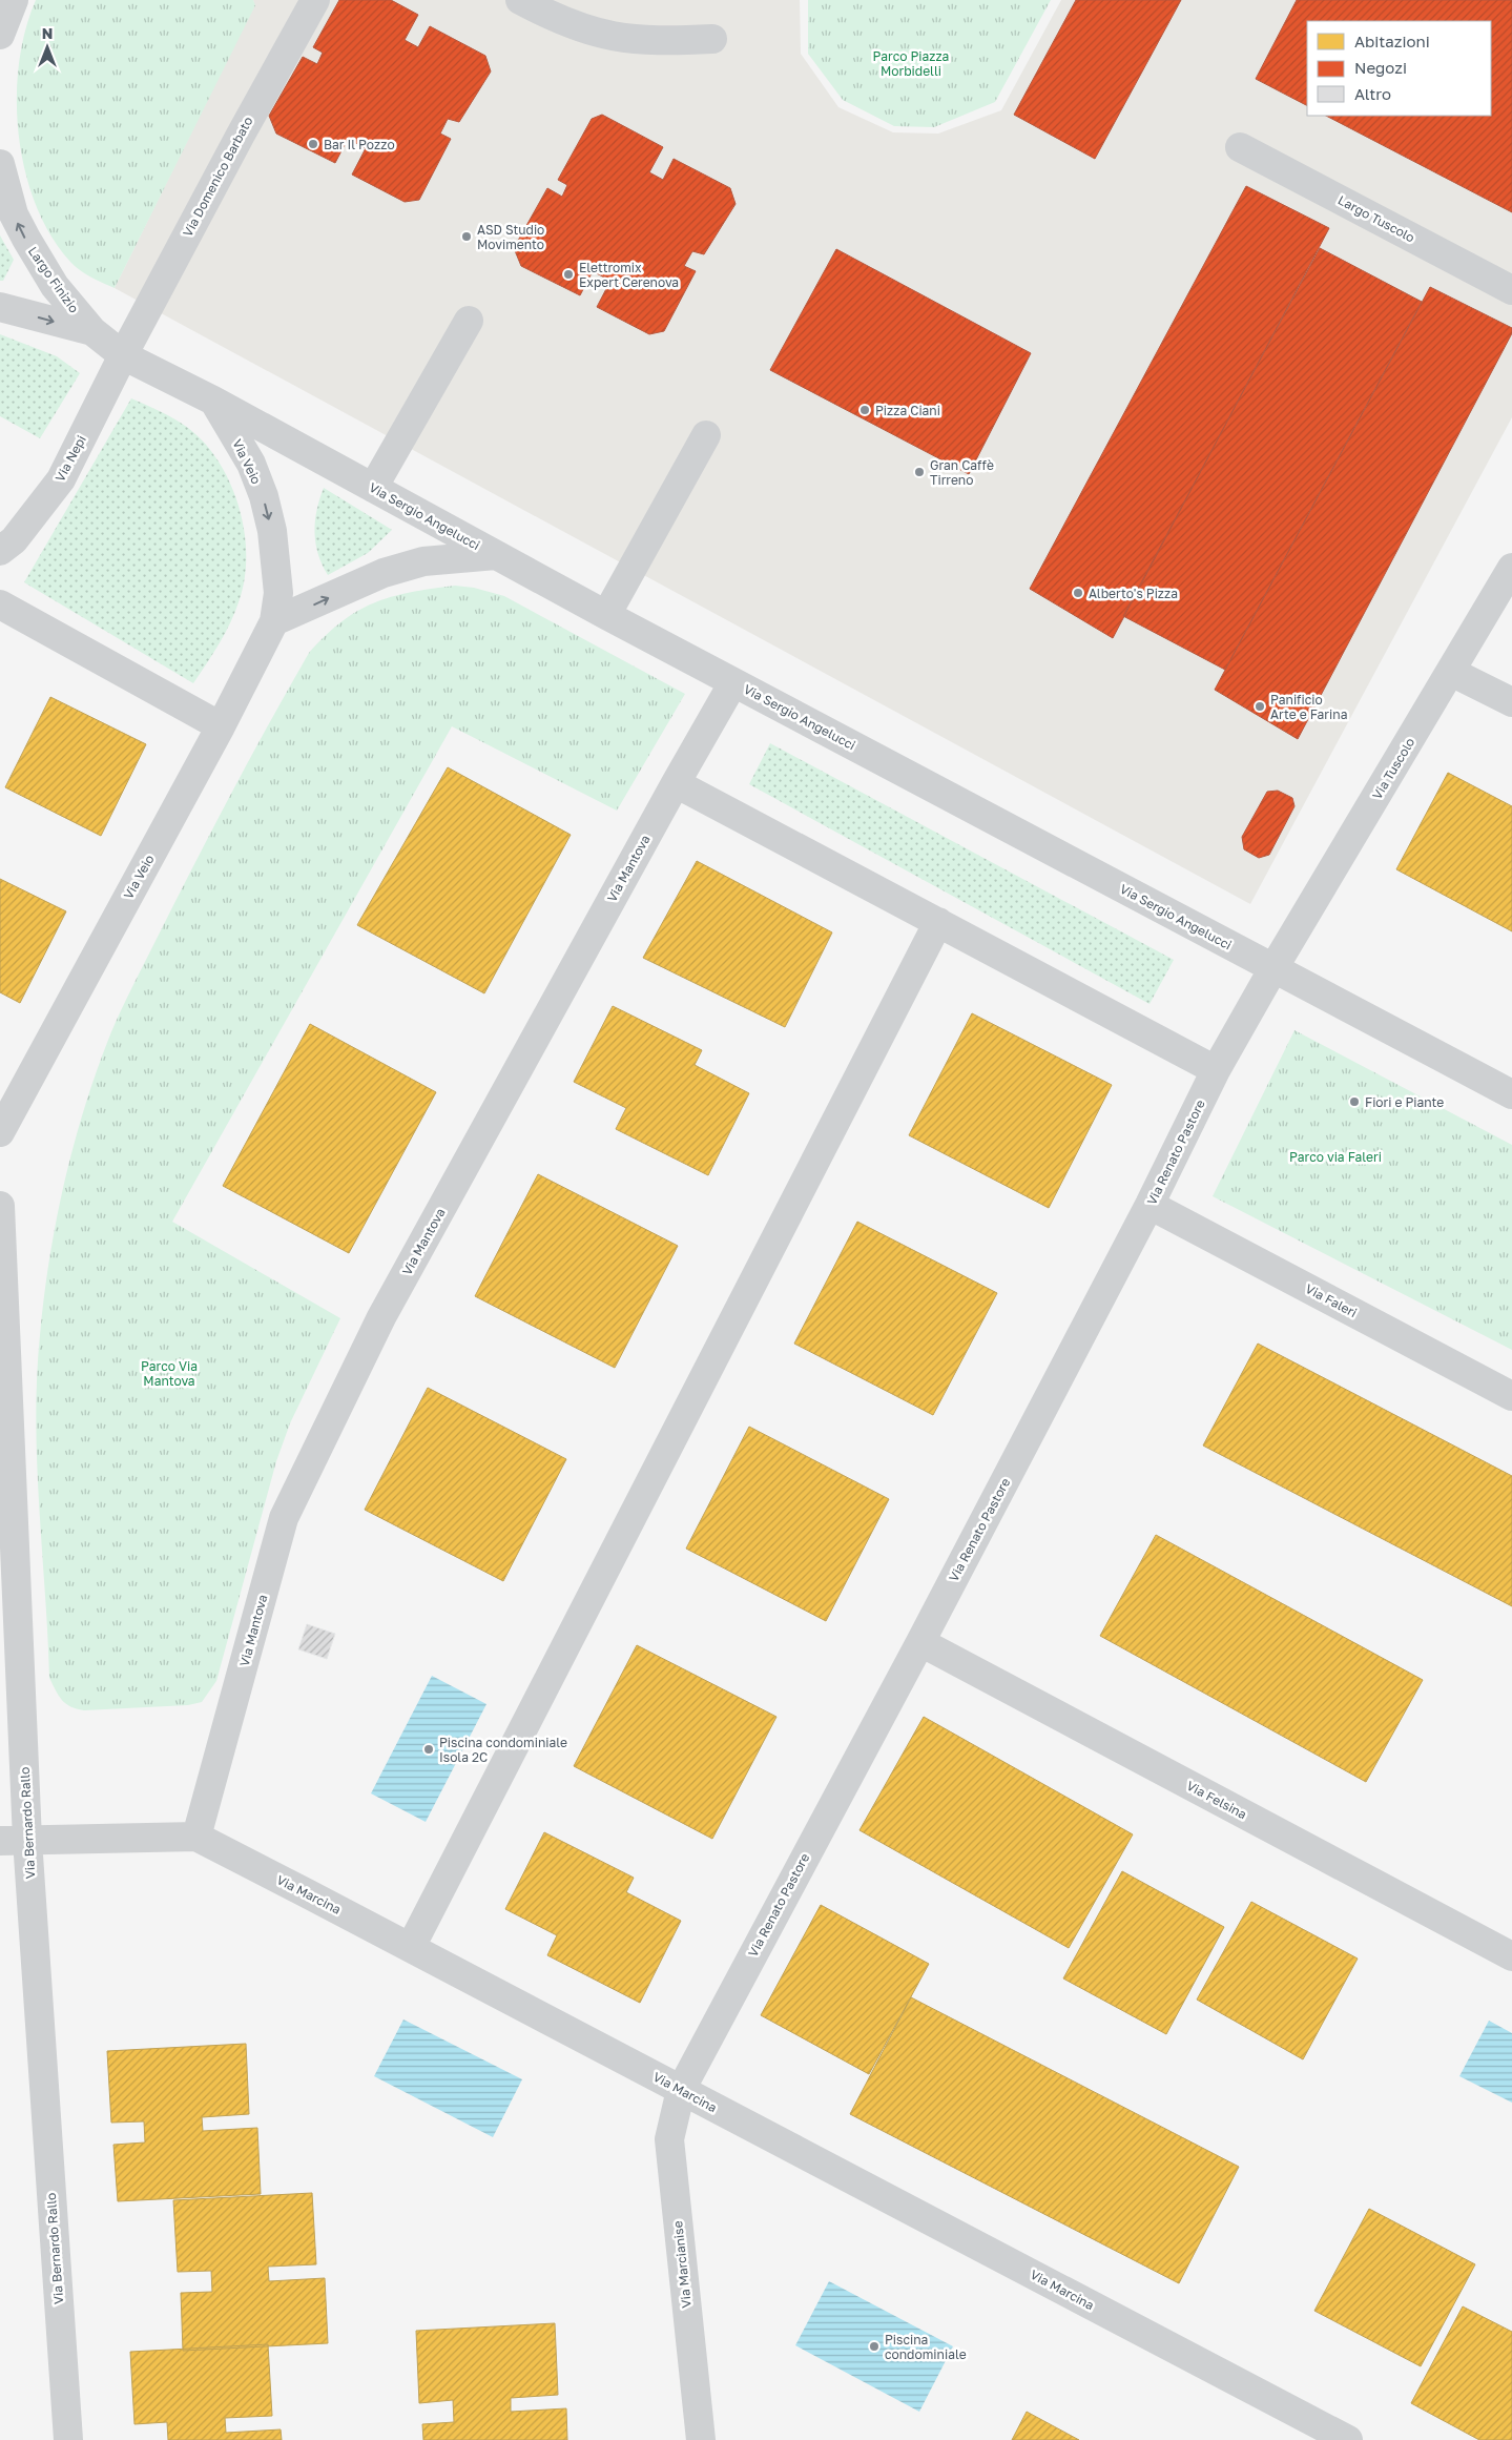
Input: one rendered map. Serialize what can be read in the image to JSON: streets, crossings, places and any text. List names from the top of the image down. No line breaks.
{"streets":{"street":["Via Domenico Barbato","Largo Tuscolo","Largo Finizio","Via Nepi","Via Veio","Via Sergio Angelucci","Via Tuscolo","Via Mantova","Via Renato Pastore","Via Faleri","Via Felsina","Via Bernardo Rallo","Via Marcina","Via Marcianise"]},"crossings":[["Via Domenico Barbato","Via Nepi"],["Via Domenico Barbato","Via Sergio Angelucci"],["Largo Finizio","Via Sergio Angelucci"],["Via Nepi","Via Sergio Angelucci"],["Via Veio","Via Sergio Angelucci"],["Via Sergio Angelucci","Via Tuscolo"],["Via Sergio Angelucci","Via Mantova"],["Via Sergio Angelucci","Via Renato Pastore"],["Via Tuscolo","Via Renato Pastore"],["Via Mantova","Via Marcina"],["Via Renato Pastore","Via Faleri"],["Via Renato Pastore","Via Felsina"],["Via Renato Pastore","Via Marcina"],["Via Renato Pastore","Via Marcianise"],["Via Bernardo Rallo","Via Marcina"],["Via Marcina","Via Marcianise"]],"parks":["Parco Piazza Morbidelli","Parco via Faleri","Parco Via Mantova"],"places":["Bar Il Pozzo","ASD Studio Movimento","Elettromix Expert Cerenova","Pizza Ciani","Gran Caffè Tirreno","Alberto's Pizza","Panificio Arte e Farina","Fiori e Piante","Piscina condominiale Isola 2C","Piscina condominiale"],"legend":["Abitazioni","Negozi","Altro"],"north":"top"}
